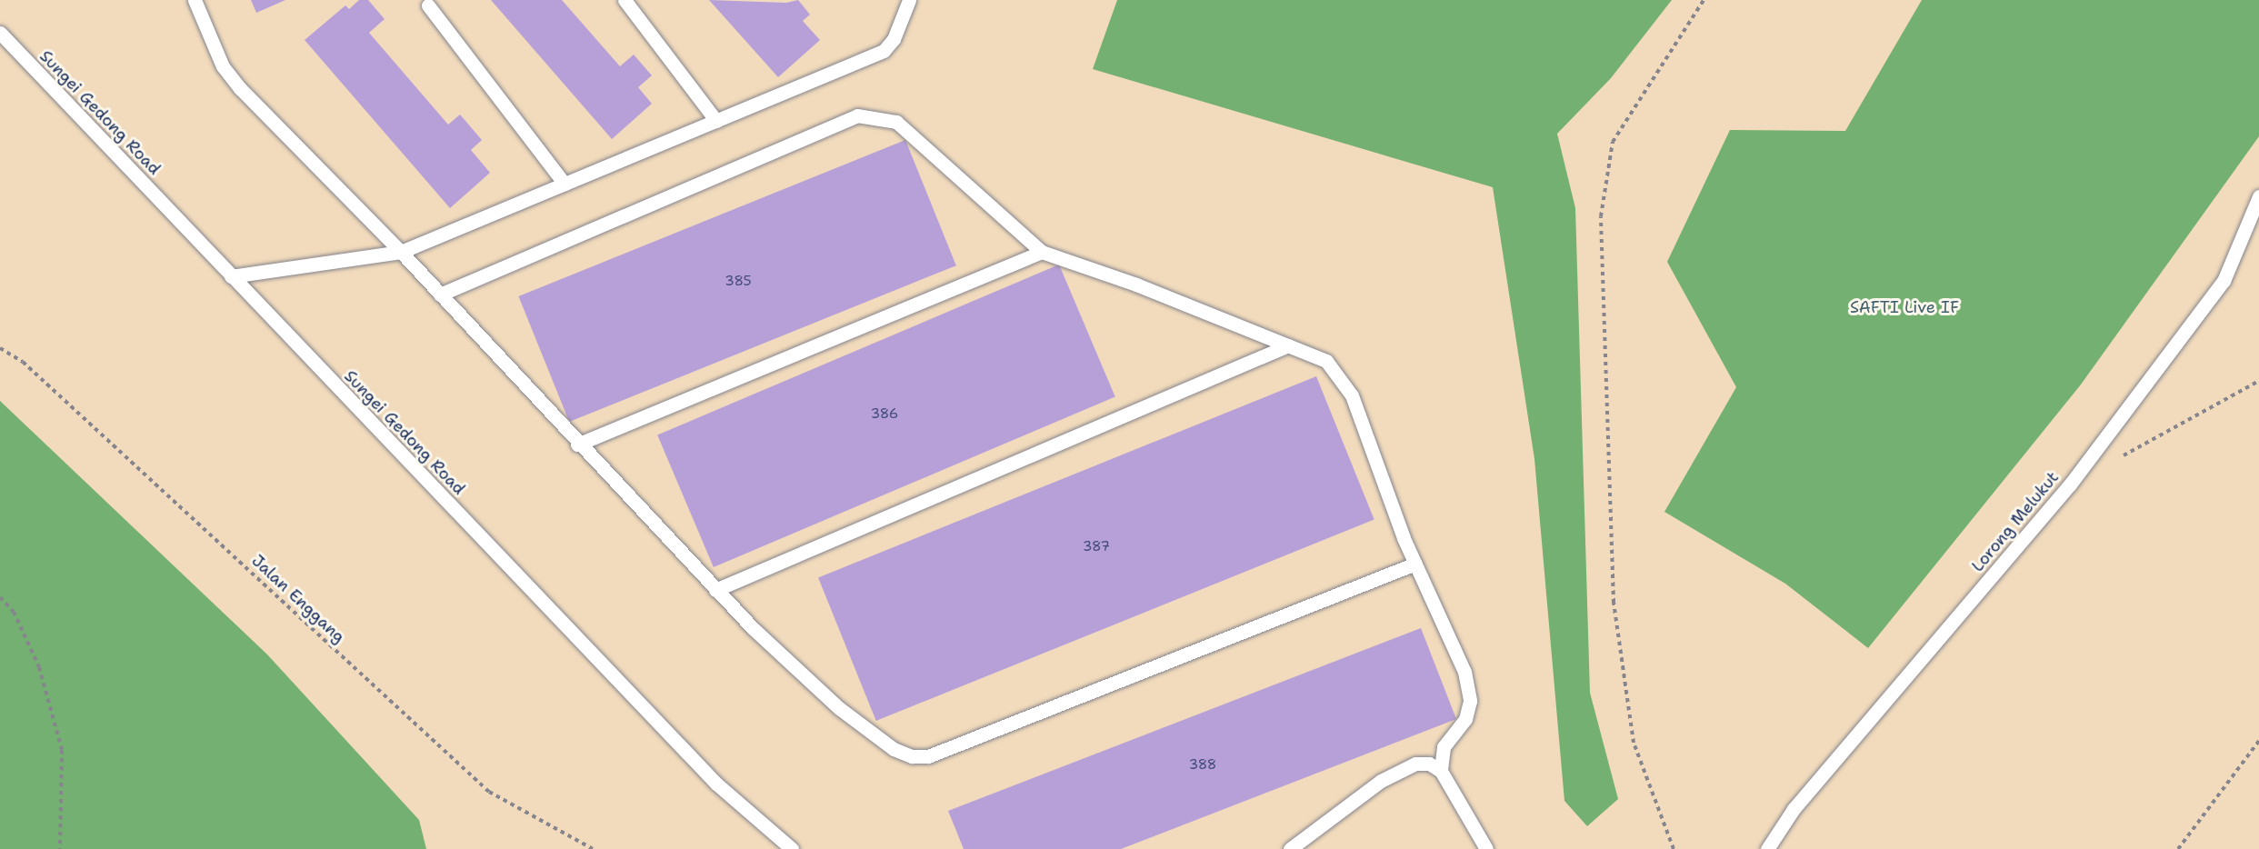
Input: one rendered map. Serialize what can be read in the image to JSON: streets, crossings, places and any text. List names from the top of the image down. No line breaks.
{"streets":{"lane":["Sungei Gedong Road","Lorong Melukut"],"path":["Jalan Enggang"]},"parks":["SAFTI Live IF"],"house_numbers":["385","386","387","388"]}
